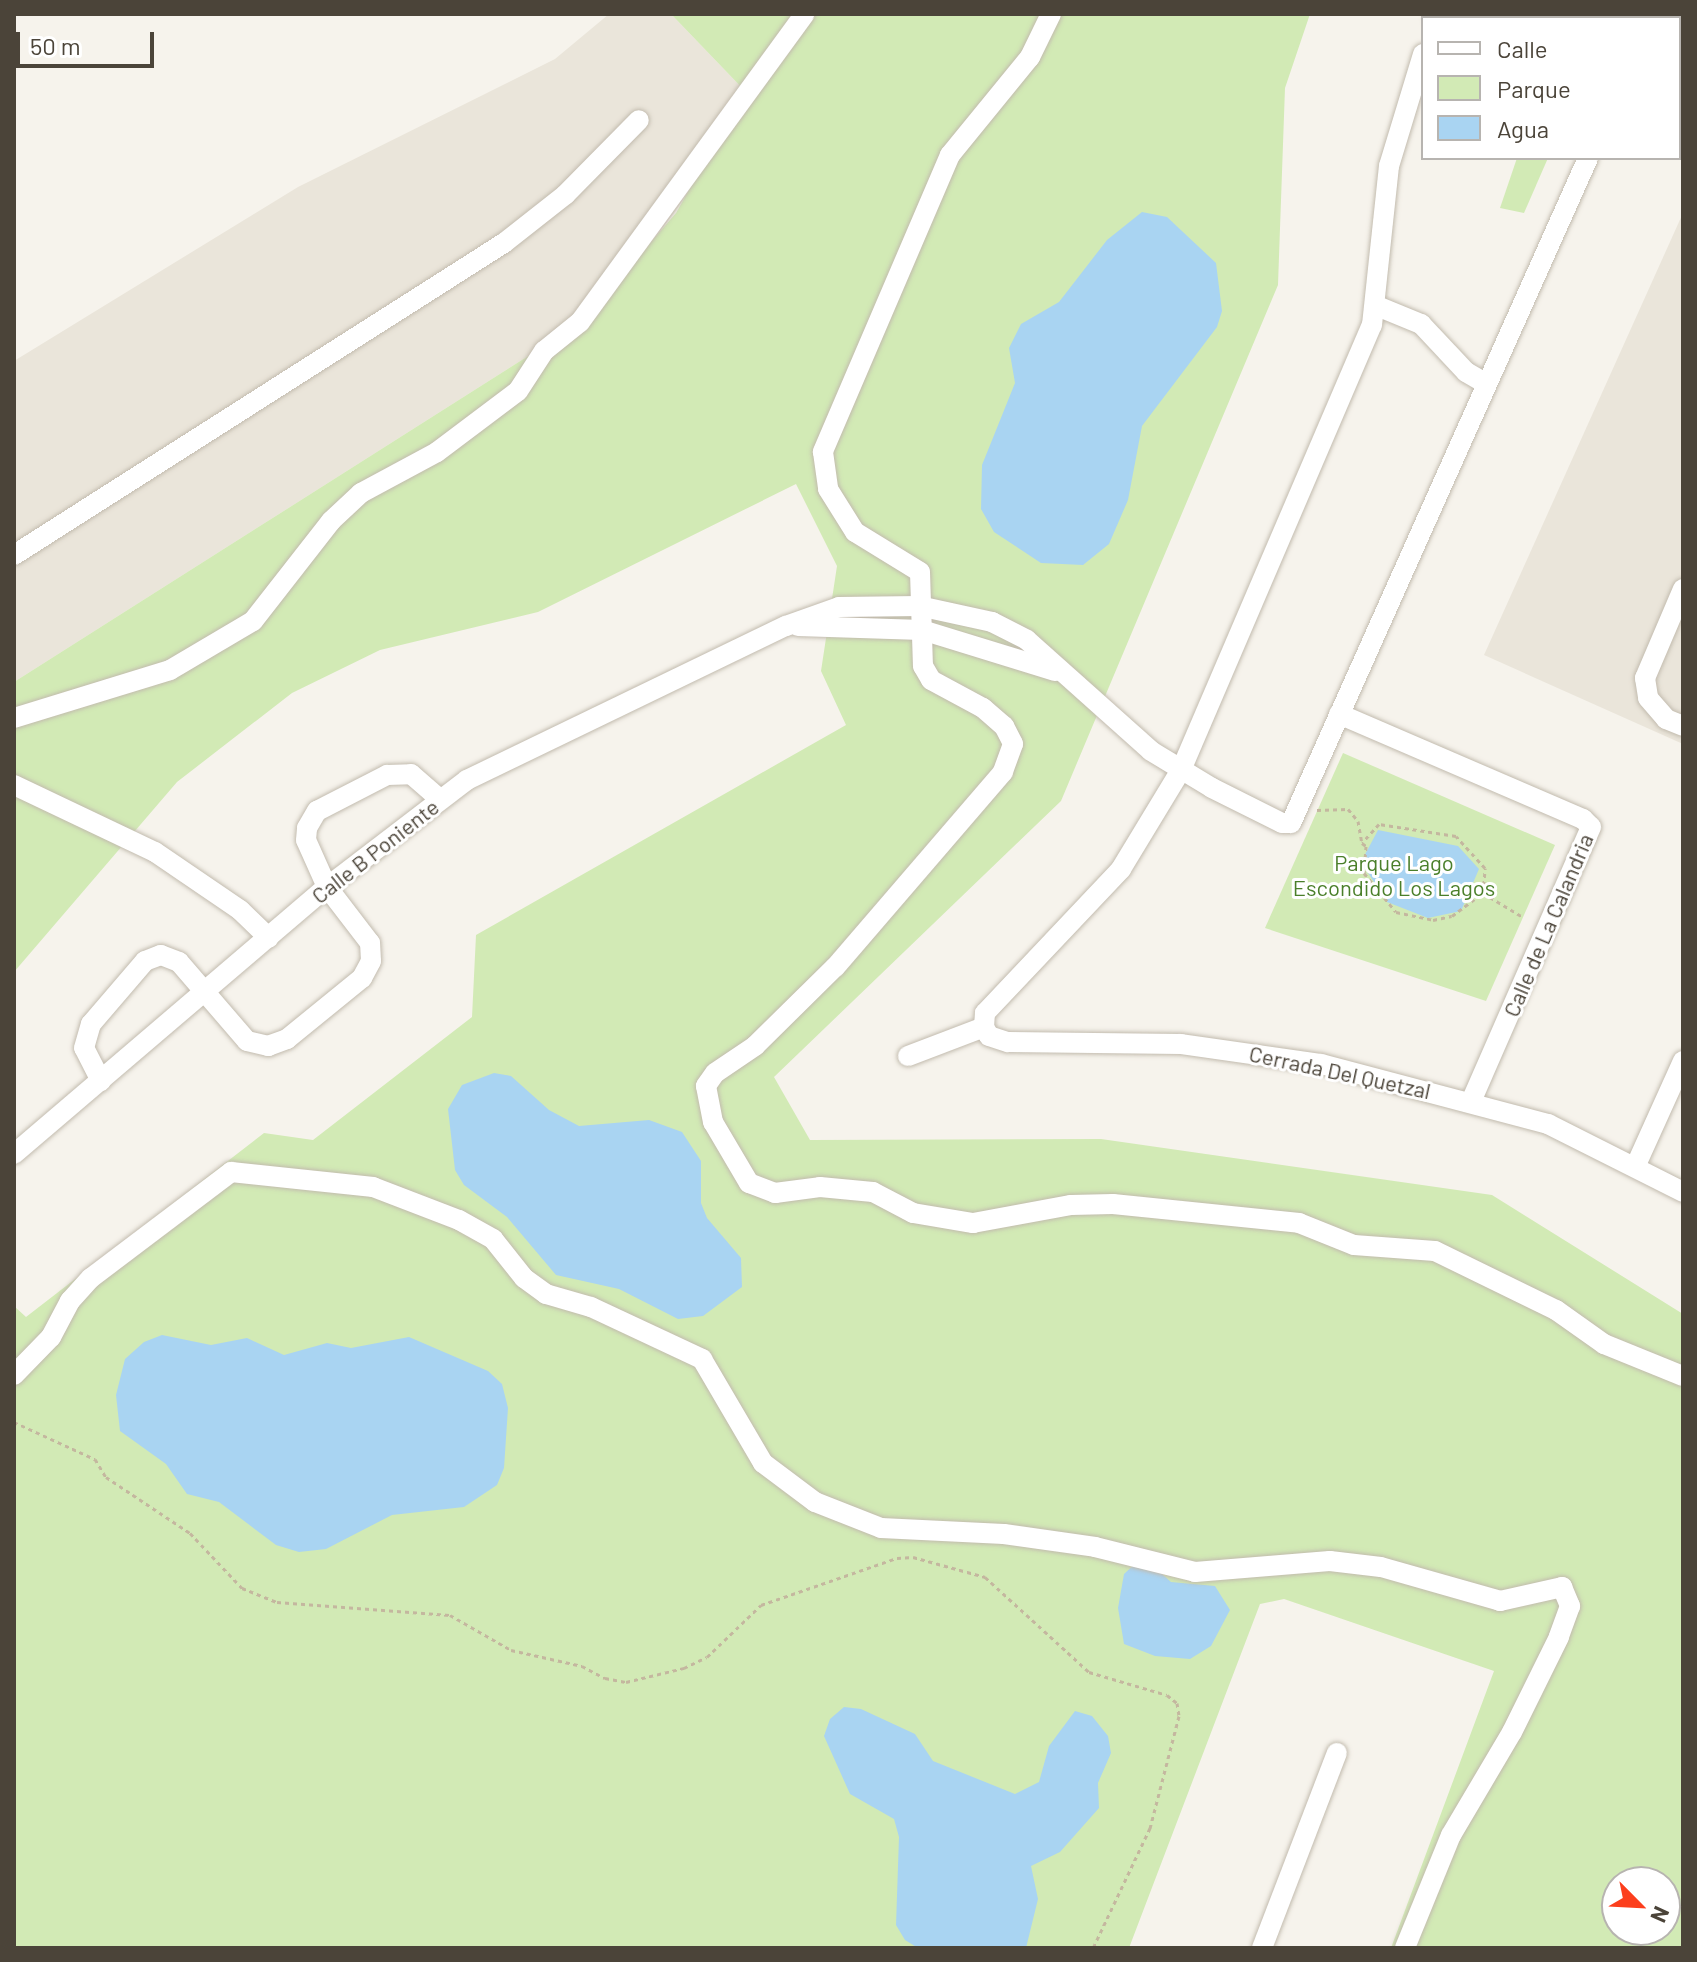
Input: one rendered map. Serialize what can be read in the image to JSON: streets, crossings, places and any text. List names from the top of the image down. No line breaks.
{"streets":{"street":["Calle B Poniente","Calle de La Calandria","Cerrada Del Quetzal"]},"crossings":[["Calle de La Calandria","Cerrada Del Quetzal"]],"parks":["Parque Lago Escondido Los Lagos"],"legend":["Calle","Parque","Agua"],"scale_bar":"50 m","north":"bottom right"}
